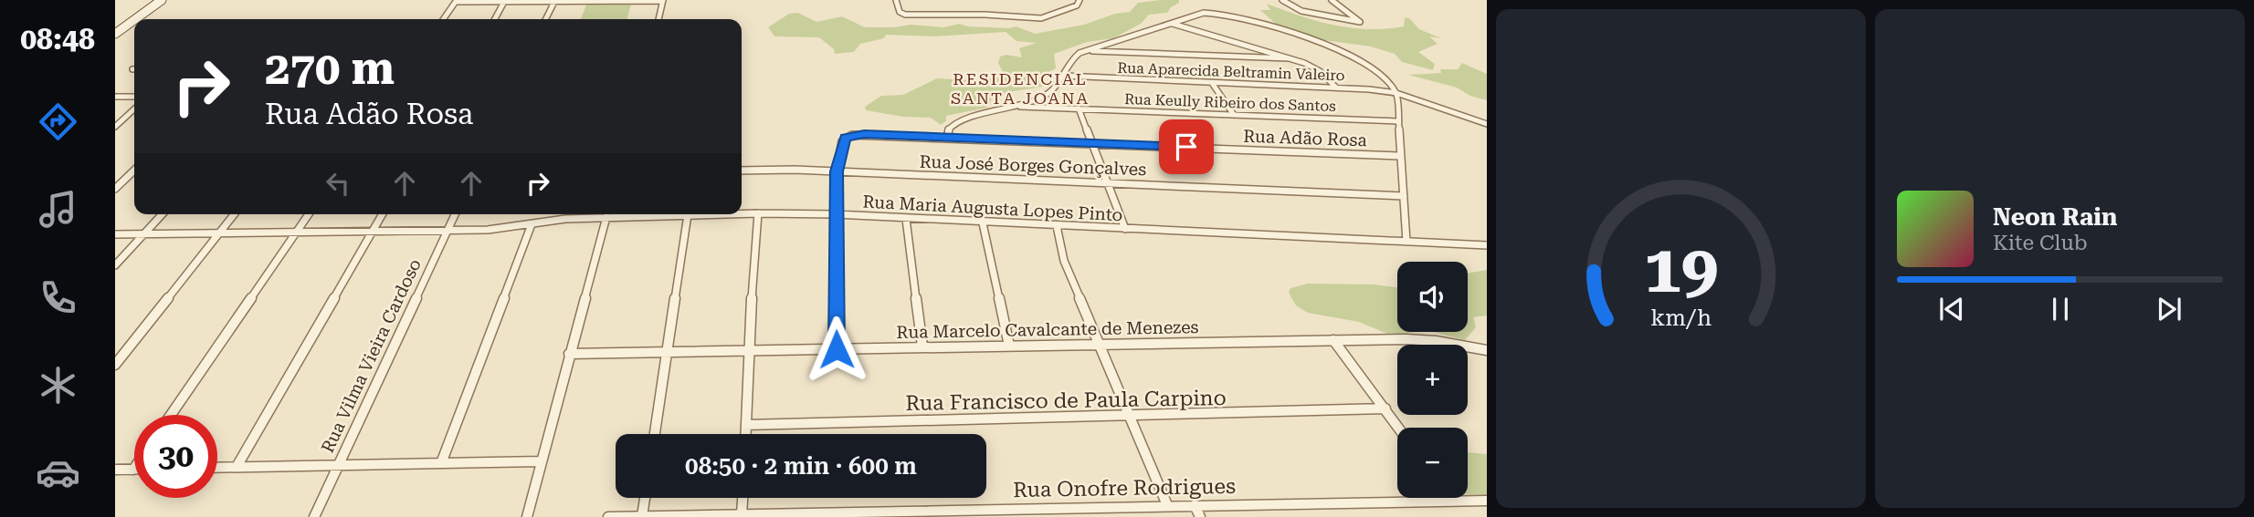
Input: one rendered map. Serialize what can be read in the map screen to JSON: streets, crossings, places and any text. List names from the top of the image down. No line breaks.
{"streets":{"street":["Rua Aparecida Beltramin Valeiro","Rua Keully Ribeiro dos Santos","Rua Adão Rosa","Rua José Borges Gonçalves","Rua Maria Augusta Lopes Pinto","Rua Marcelo Cavalcante de Menezes","Rua Vilma Vieira Cardoso","Rua Francisco de Paula Carpino","Rua Onofre Rodrigues"]},"crossings":[["Rua Adão Rosa","Rua José Borges Gonçalves"],["Rua Maria Augusta Lopes Pinto","Rua Vilma Vieira Cardoso"]],"districts":["RESIDENCIAL SANTA JOANA"],"page":{"tabs":"08:48","turn":["270 m","Rua Adão Rosa"],"song":["Neon Rain","Kite Club"],"map_buttons":["+","−"],"limit":"30","trip":"08:50 · 2 min · 600 m","gauge":["19","km/h"]}}
